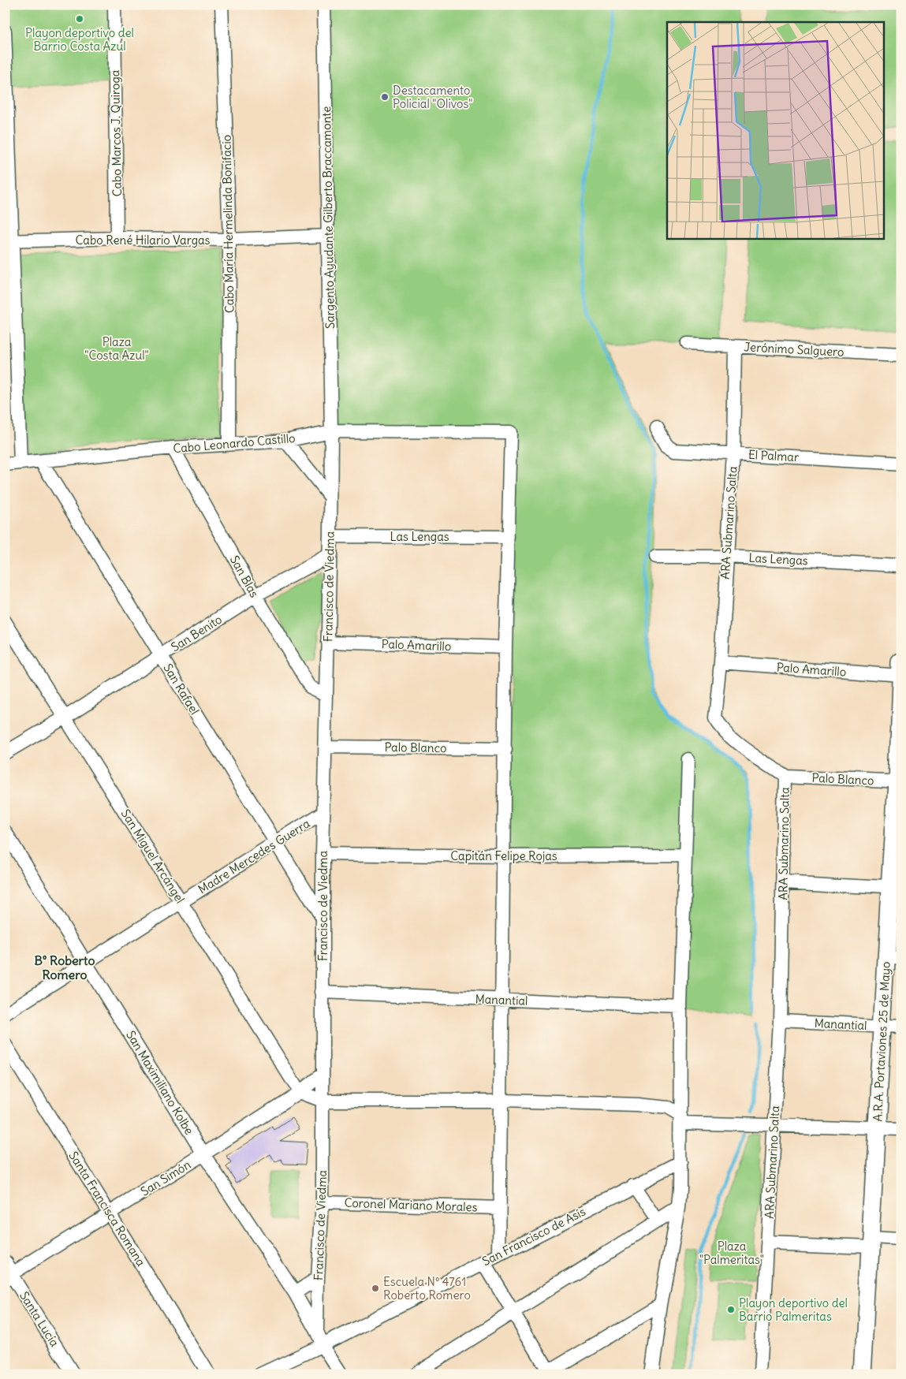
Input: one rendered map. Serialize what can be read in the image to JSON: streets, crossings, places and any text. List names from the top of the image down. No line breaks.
{"streets":{"street":["Cabo Marcos J. Quiroga","Sargento Ayudante Gilberto Braccamonte","Cabo María Hermelinda Bonifacio","Cabo René Hilario Vargas","Jerónimo Salguero","Cabo Leonardo Castillo","El Palmar","ARA Submarino Salta","Las Lengas","San Blas","Francisco de Viedma","San Benito","Palo Amarillo","San Rafael","Palo Blanco","Capitán Felipe Rojas","San Miguel Arcángel","Madre Mercedes Guerra","Manantial","A.R.A. Portaviones 25 de Mayo","San Maximiliano Kolbe","San Simón","Coronel Mariano Morales","Santa Francisca Romana","San Francisco de Asís","Santa Lucía"]},"crossings":[["Cabo Marcos J. Quiroga","Cabo René Hilario Vargas"],["Sargento Ayudante Gilberto Braccamonte","Cabo René Hilario Vargas"],["Sargento Ayudante Gilberto Braccamonte","Cabo Leonardo Castillo"],["Sargento Ayudante Gilberto Braccamonte","Francisco de Viedma"],["Cabo María Hermelinda Bonifacio","Cabo René Hilario Vargas"],["Cabo María Hermelinda Bonifacio","Cabo Leonardo Castillo"],["Jerónimo Salguero","ARA Submarino Salta"],["Cabo Leonardo Castillo","Las Lengas"],["Cabo Leonardo Castillo","San Blas"],["Cabo Leonardo Castillo","Francisco de Viedma"],["Cabo Leonardo Castillo","San Rafael"],["El Palmar","ARA Submarino Salta"],["ARA Submarino Salta","Las Lengas"],["ARA Submarino Salta","Palo Amarillo"],["ARA Submarino Salta","Palo Blanco"],["ARA Submarino Salta","Manantial"],["Las Lengas","Francisco de Viedma"],["San Blas","Francisco de Viedma"],["San Blas","San Benito"],["Francisco de Viedma","San Benito"],["Francisco de Viedma","Palo Amarillo"],["Francisco de Viedma","San Rafael"],["Francisco de Viedma","Palo Blanco"],["Francisco de Viedma","Capitán Felipe Rojas"],["Francisco de Viedma","Madre Mercedes Guerra"],["Francisco de Viedma","Manantial"],["Francisco de Viedma","San Maximiliano Kolbe"],["Francisco de Viedma","San Simón"],["Francisco de Viedma","Coronel Mariano Morales"],["Francisco de Viedma","San Francisco de Asís"],["San Benito","San Rafael"],["San Benito","San Miguel Arcángel"],["Palo Amarillo","A.R.A. Portaviones 25 de Mayo"],["San Rafael","Madre Mercedes Guerra"],["Palo Blanco","A.R.A. Portaviones 25 de Mayo"],["San Miguel Arcángel","Madre Mercedes Guerra"],["San Miguel Arcángel","San Simón"],["Madre Mercedes Guerra","San Maximiliano Kolbe"],["Manantial","A.R.A. Portaviones 25 de Mayo"],["San Maximiliano Kolbe","San Simón"],["San Maximiliano Kolbe","San Francisco de Asís"],["San Simón","Santa Francisca Romana"],["San Simón","Santa Lucía"]],"districts":["B° Roberto Romero"],"parks":["Plaza \"Costa Azul\"","Plaza \"Palmeritas\""],"places":["Playon deportivo del Barrio Costa Azul","Destacamento Policial \"Olivos\"","Escuela Nº 4761 Roberto Romero","Playon deportivo del Barrio Palmeritas"]}
